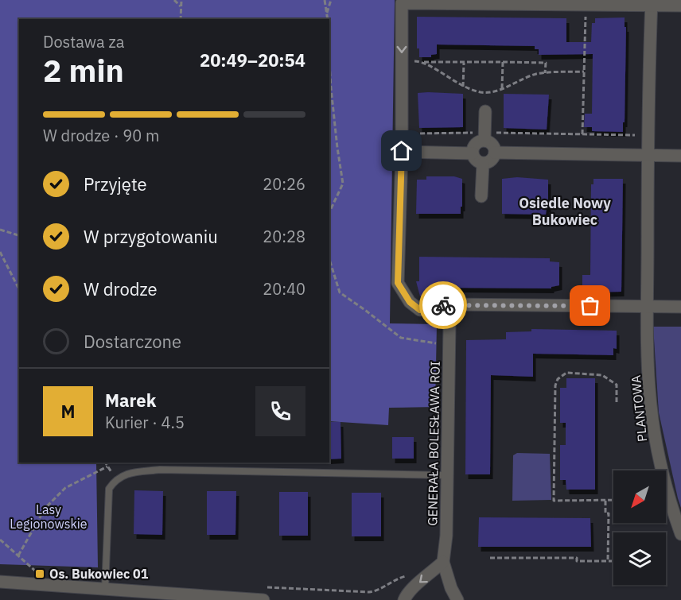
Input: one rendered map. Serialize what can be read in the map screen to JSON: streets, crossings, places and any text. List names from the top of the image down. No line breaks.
{"streets":{"street":["PLANTOWA","GENERAŁA BOLESŁAWA ROI"]},"districts":["Osiedle Nowy Bukowiec"],"parks":["Lasy Legionowskie"],"places":{"transit":["Os. Bukowiec 01"]},"north":"bottom left","page":{"heading":["2 min","Dostawa za","20:49–20:54"],"panel":["Marek","Kurier · 4.5"],"bar":"W drodze · 90 m","list":[["Przyjęte","20:26"],["W przygotowaniu","20:28"],["W drodze","20:40"],"Dostarczone"],"round":"M"}}
